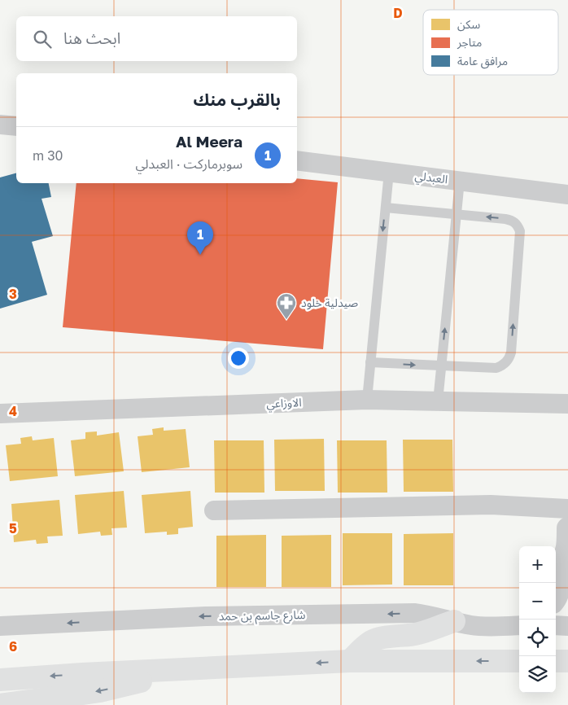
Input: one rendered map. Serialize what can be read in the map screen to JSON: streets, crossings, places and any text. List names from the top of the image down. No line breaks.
{"streets":{"street":["العبدلي","الاوزاعي","شارع جاسم بن حمد"]},"places":{"pharmacy":["صيدلية خلود"]},"legend":["سكن","متاجر","مرافق عامة"],"page":{"search":"ابحث هنا","heading":"بالقرب منك","list":[{"mark":"1","name":"Al Meera","note":"سوبرماركت · العبدلي","value":"30 m"}],"pins":"1","map_buttons":["+","−"]},"grid":{"columns":["D"],"rows":["3","4","5","6"]}}
